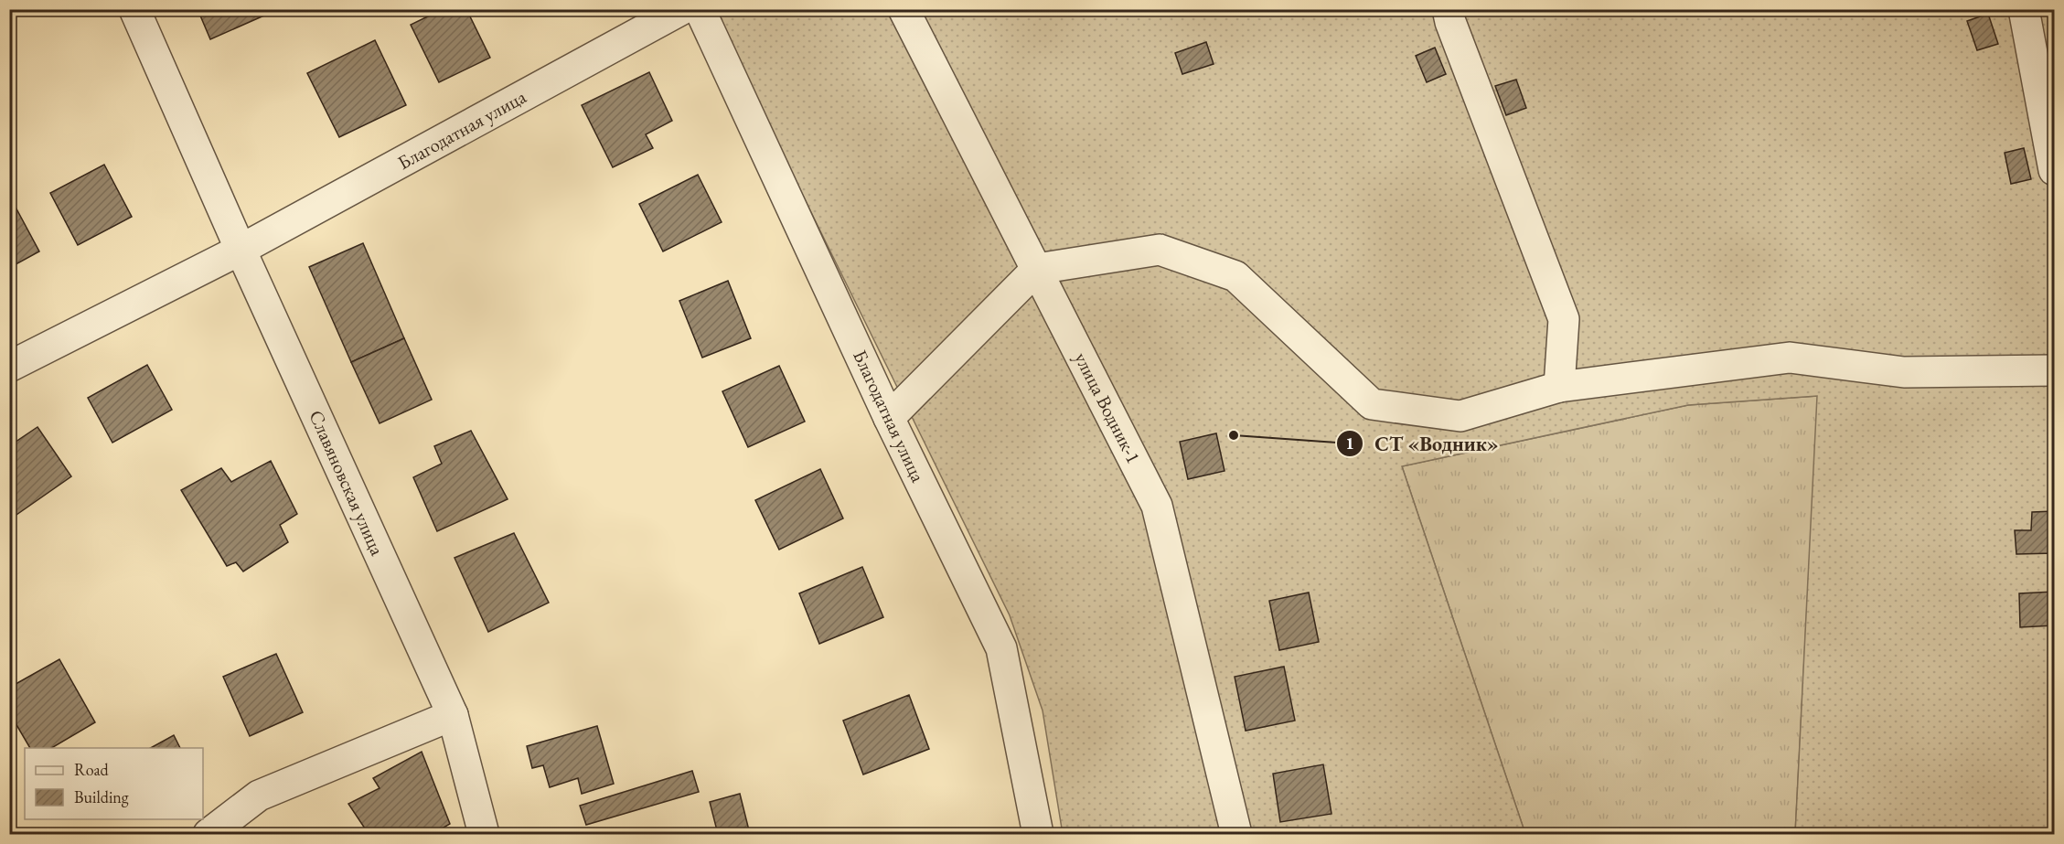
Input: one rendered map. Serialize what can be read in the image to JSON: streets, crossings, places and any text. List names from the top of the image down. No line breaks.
{"streets":{"street":["Благодатная улица","улица Водник-1","Славяновская улица"]},"crossings":[["Благодатная улица","Славяновская улица"]],"places":["СТ «Водник»"],"legend":["Road","Building"]}
